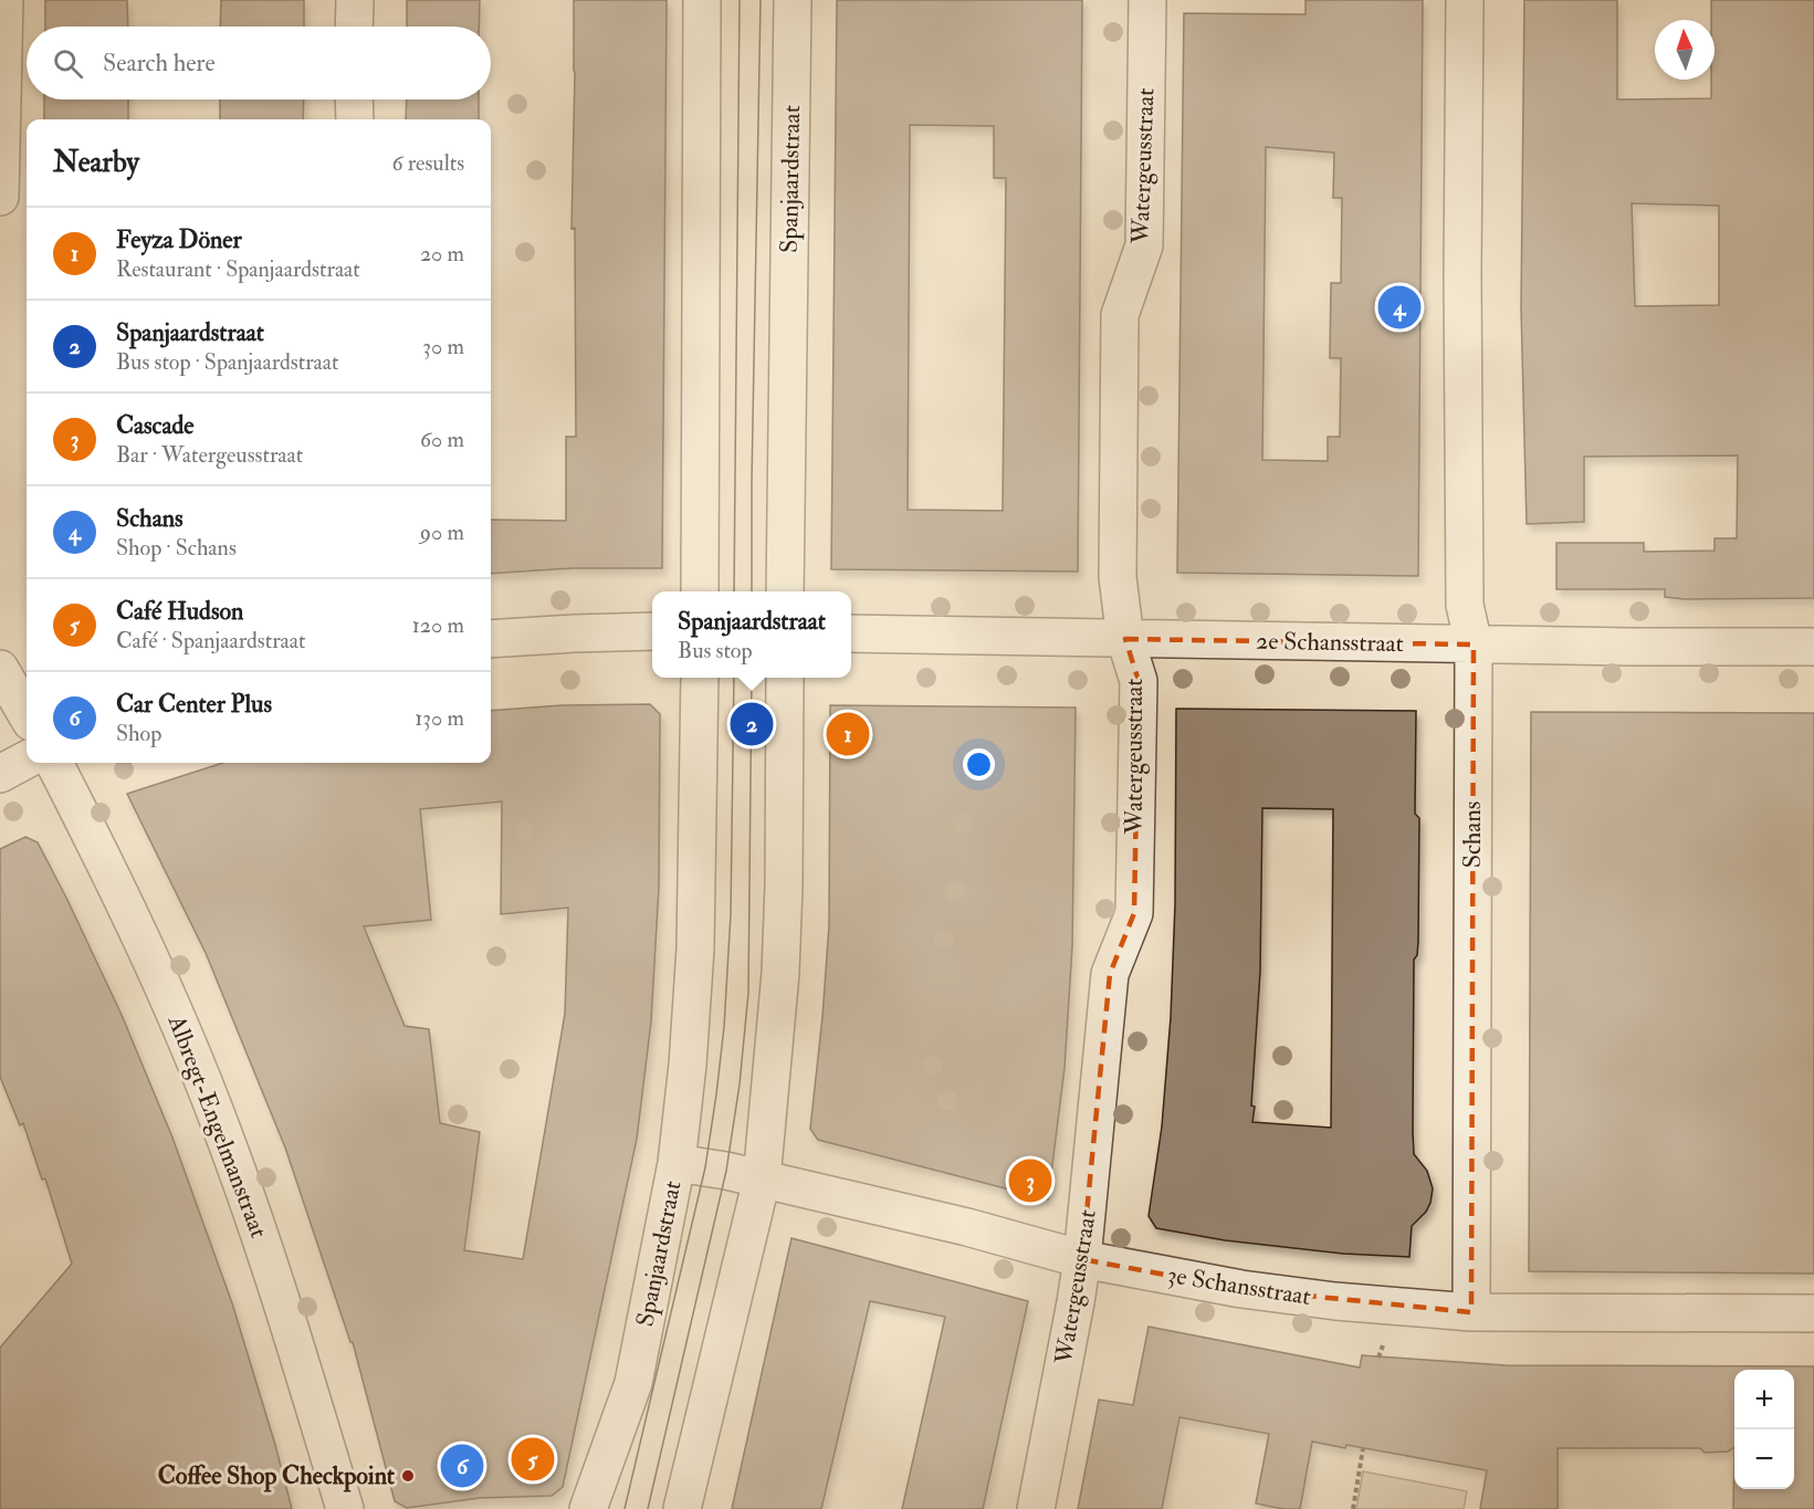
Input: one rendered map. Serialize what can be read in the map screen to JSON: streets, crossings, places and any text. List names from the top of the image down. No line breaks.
{"streets":{"street":["Watergeusstraat","Spanjaardstraat","2e Schansstraat","Schans","Albregt-Engelmanstraat","3e Schansstraat"]},"crossings":[["Watergeusstraat","2e Schansstraat"],["Watergeusstraat","3e Schansstraat"],["Spanjaardstraat","3e Schansstraat"],["2e Schansstraat","Schans"],["Schans","3e Schansstraat"]],"places":["Coffee Shop Checkpoint"],"north":"top","page":{"search":"Search here","heading":["Nearby","6 results"],"list":[{"mark":"1","name":"Feyza Döner","note":"Restaurant · Spanjaardstraat","value":"20 m"},{"mark":"2","name":"Spanjaardstraat","note":"Bus stop · Spanjaardstraat","value":"30 m"},{"mark":"3","name":"Cascade","note":"Bar · Watergeusstraat","value":"60 m"},{"mark":"4","name":"Schans","note":"Shop · Schans","value":"90 m"},{"mark":"5","name":"Café Hudson","note":"Café · Spanjaardstraat","value":"120 m"},{"mark":"6","name":"Car Center Plus","note":"Shop","value":"130 m"}],"pins":["4","2","1","3","5","6"],"popup":["Spanjaardstraat","Bus stop"],"map_buttons":["+","−"]}}
